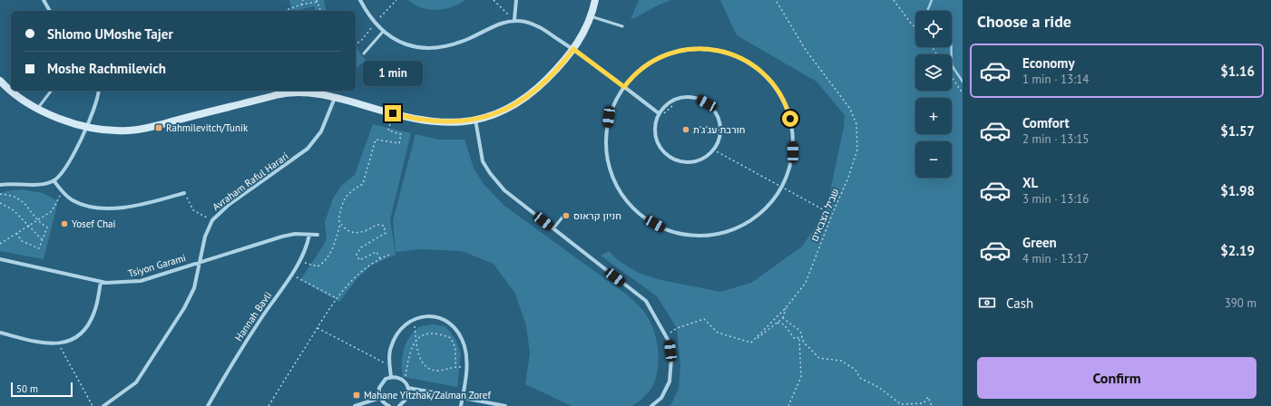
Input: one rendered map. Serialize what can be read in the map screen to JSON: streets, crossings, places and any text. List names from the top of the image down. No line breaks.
{"streets":{"street":["Avraham Raful Harari","Tsiyon Garami","Hannah Bavli"],"path":["שביל הצבאים"]},"crossings":[["Avraham Raful Harari","Tsiyon Garami"],["Tsiyon Garami","Hannah Bavli"]],"places":{"transit":["Rahmilevitch/Tunik","Mahane Yitzhak/Zalman Zoref"],"other":["חורבת עג'ג'ת","חניון קראוס","Yosef Chai"]},"scale_bar":"50 m","page":{"heading":"Choose a ride","map_buttons":["+","−"],"banner":["Shlomo UMoshe Tajer","Moshe Rachmilevich"],"list":[{"name":"Economy","note":"1 min · 13:14","value":"$1.16"},{"name":"Comfort","note":"2 min · 13:15","value":"$1.57"},{"name":"XL","note":"3 min · 13:16","value":"$1.98"},{"name":"Green","note":"4 min · 13:17","value":"$2.19"}],"bubble":"1 min","pay":["Cash","390 m"],"buttons":"Confirm","scale":"50 m"}}
